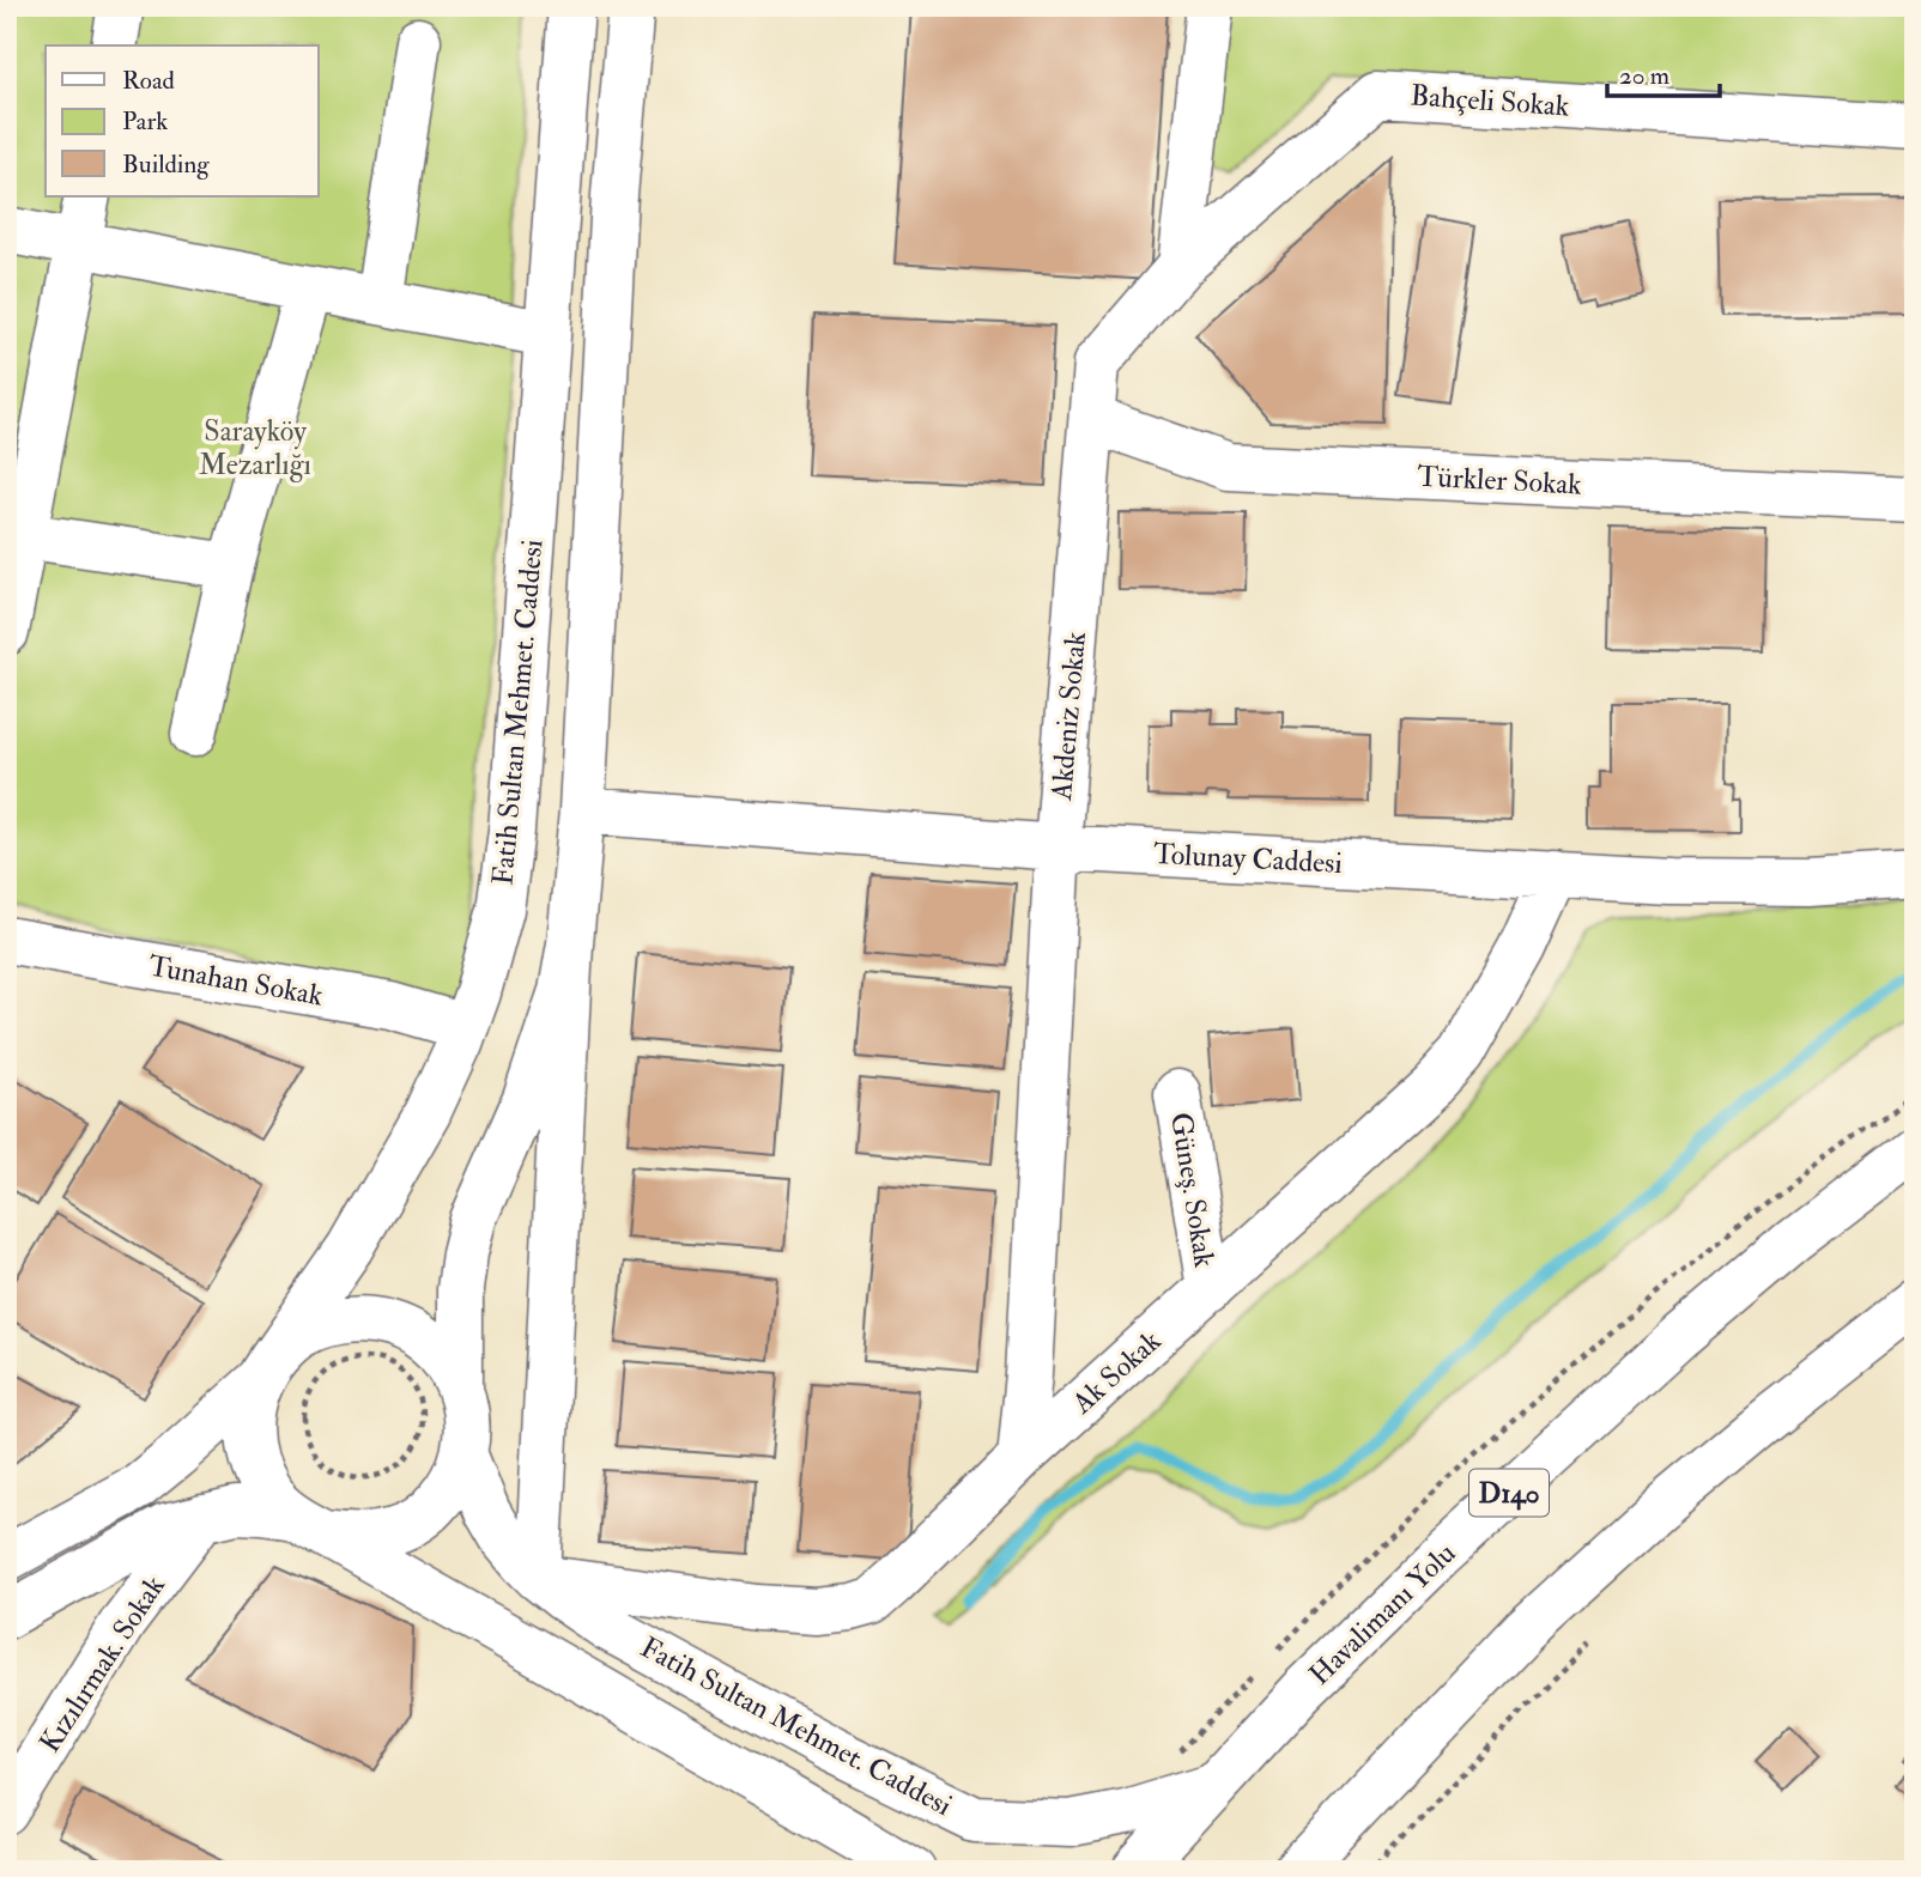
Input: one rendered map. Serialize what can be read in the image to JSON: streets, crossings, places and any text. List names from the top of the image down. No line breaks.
{"streets":{"main road":["Bahçeli Sokak","Türkler Sokak","Fatih Sultan Mehmet. Caddesi","Akdeniz Sokak","Tolunay Caddesi","Tunahan Sokak","Güneş. Sokak","Ak Sokak","D140","Havalimanı Yolu","Kızılırmak. Sokak"]},"crossings":[["Bahçeli Sokak","Akdeniz Sokak"],["Türkler Sokak","Akdeniz Sokak"],["Fatih Sultan Mehmet. Caddesi","Tolunay Caddesi"],["Fatih Sultan Mehmet. Caddesi","Tunahan Sokak"],["Fatih Sultan Mehmet. Caddesi","Ak Sokak"],["Fatih Sultan Mehmet. Caddesi","Havalimanı Yolu"],["Akdeniz Sokak","Tolunay Caddesi"],["Akdeniz Sokak","Ak Sokak"],["Tolunay Caddesi","Ak Sokak"],["Güneş. Sokak","Ak Sokak"]],"parks":["Sarayköy Mezarlığı"],"legend":["Road","Park","Building"],"scale_bar":"20 m"}
